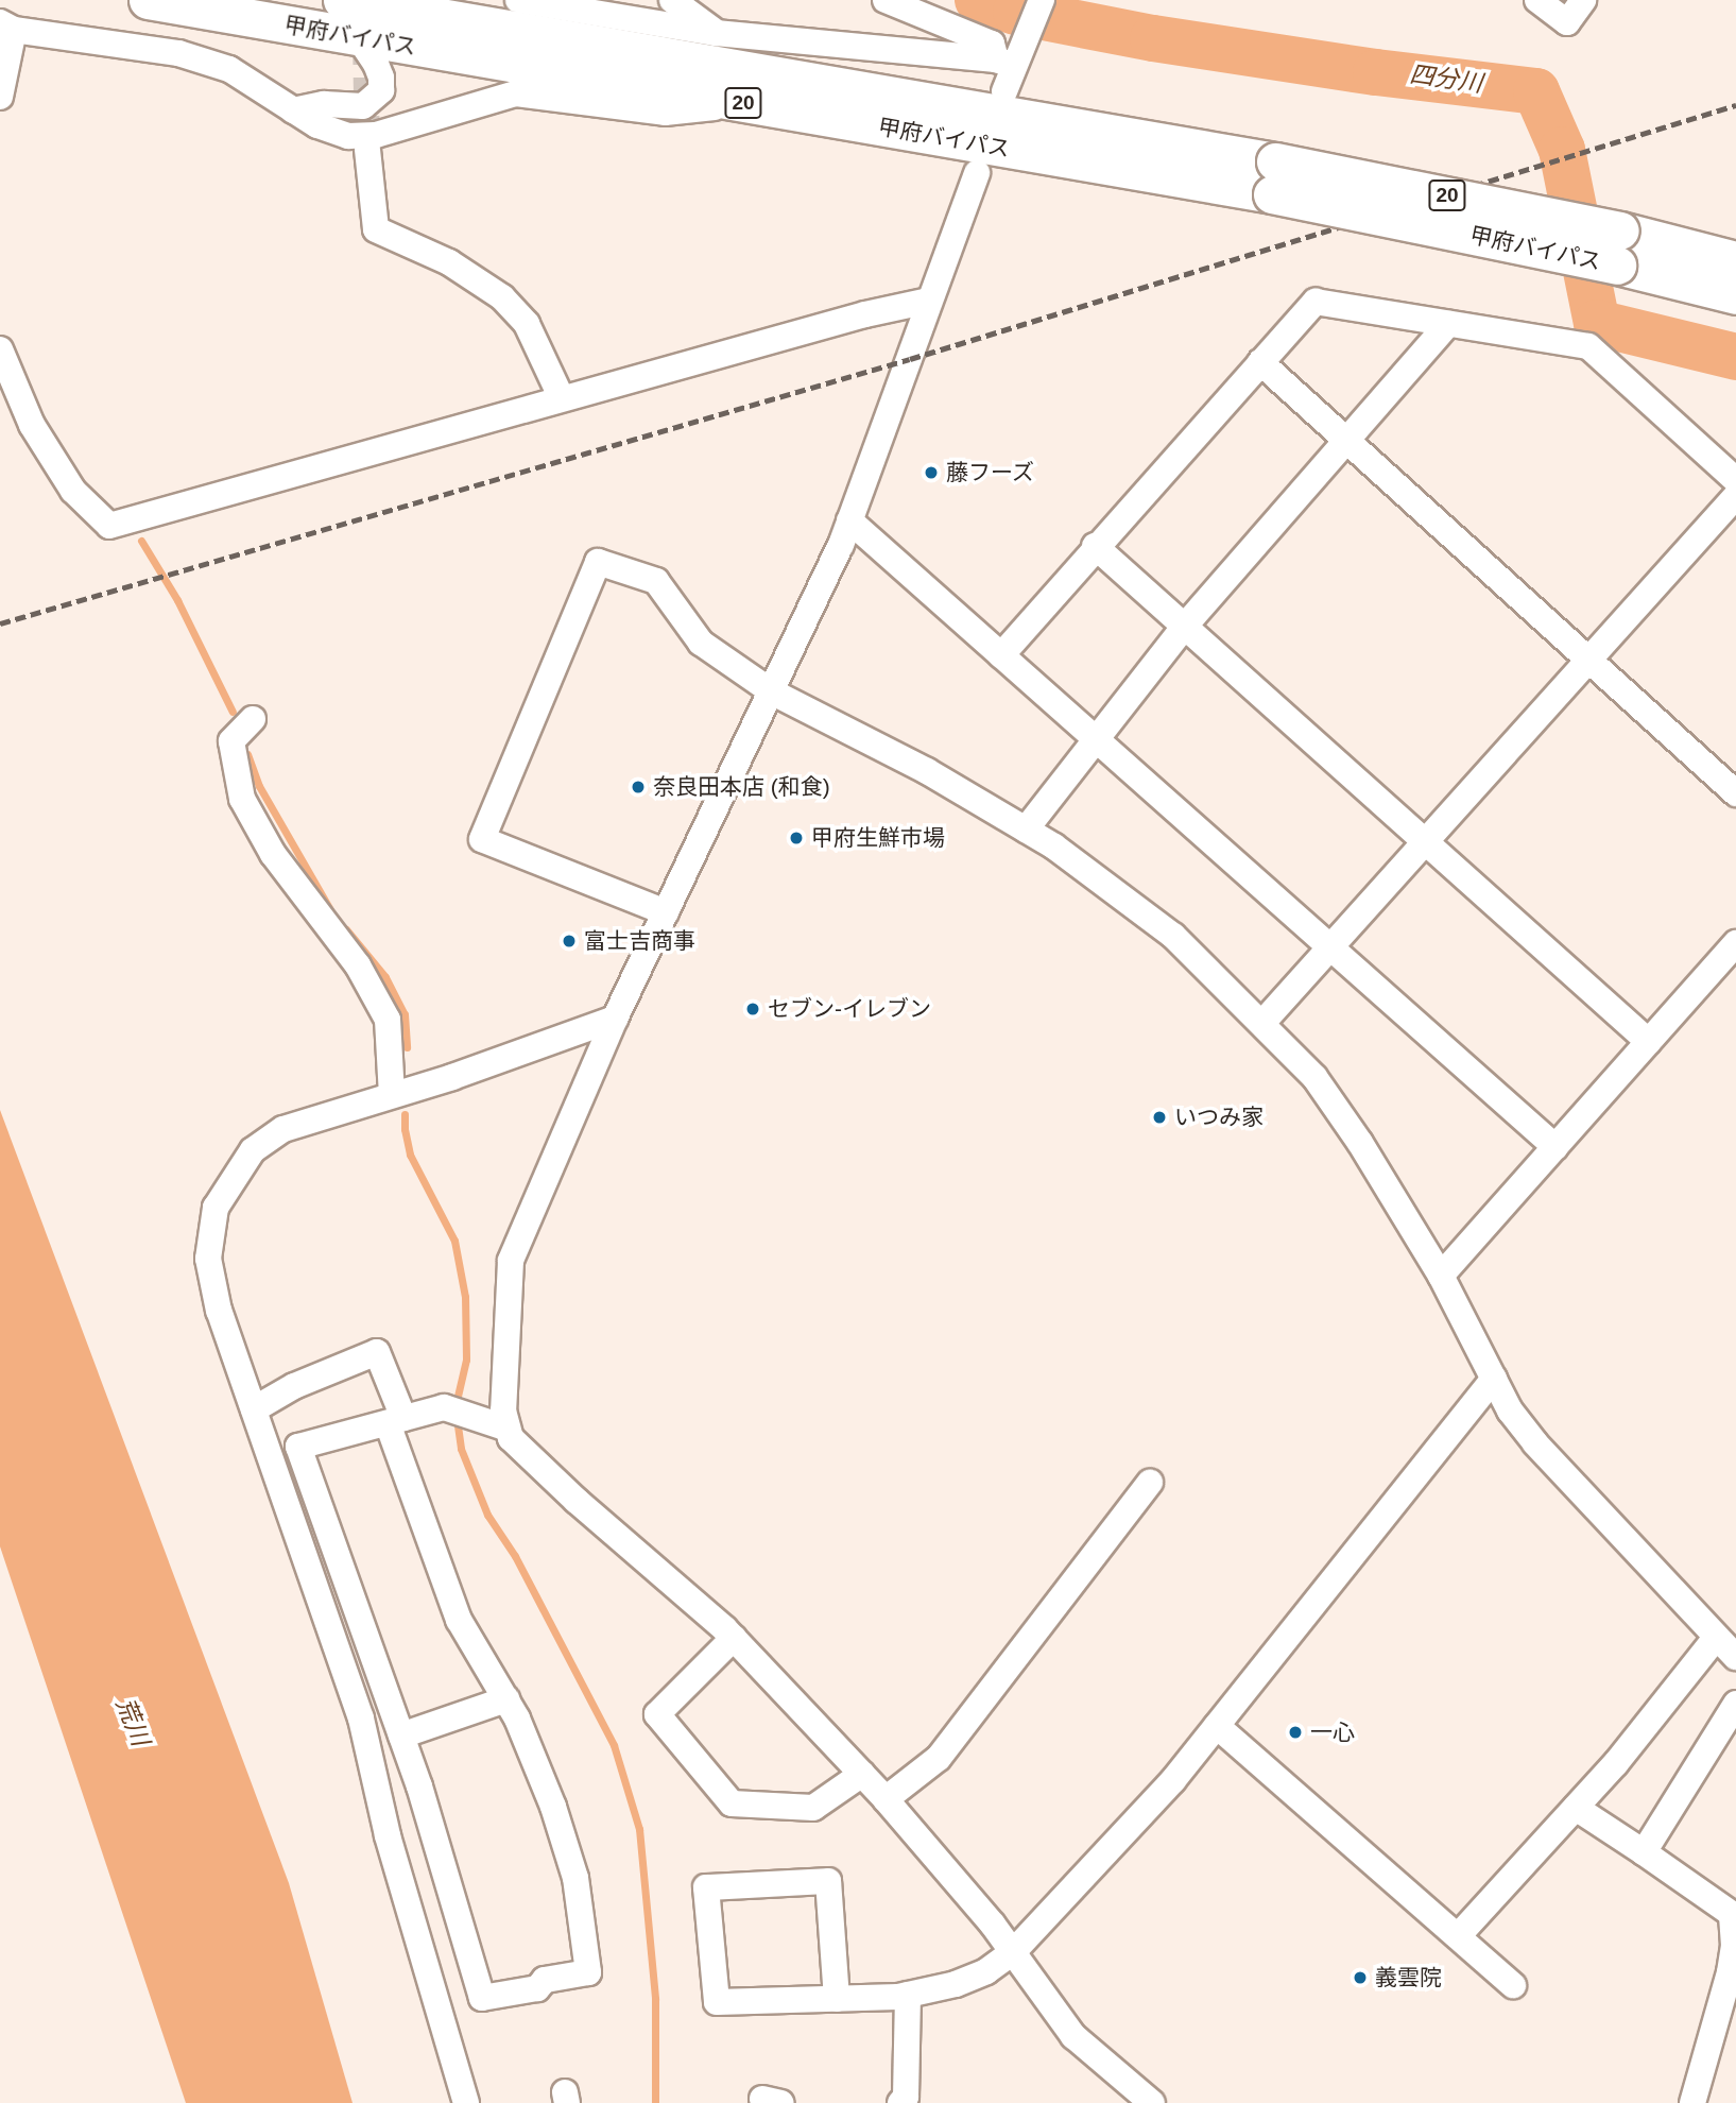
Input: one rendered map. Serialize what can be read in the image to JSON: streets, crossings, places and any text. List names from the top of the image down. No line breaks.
{"streets":{"highway":["甲府バイパス","20"]},"water":["四分川","荒川"],"places":["藤フーズ","奈良田本店 (和食)","甲府生鮮市場","富士吉商事","セブン-イレブン","いつみ家","一心","義雲院"]}
